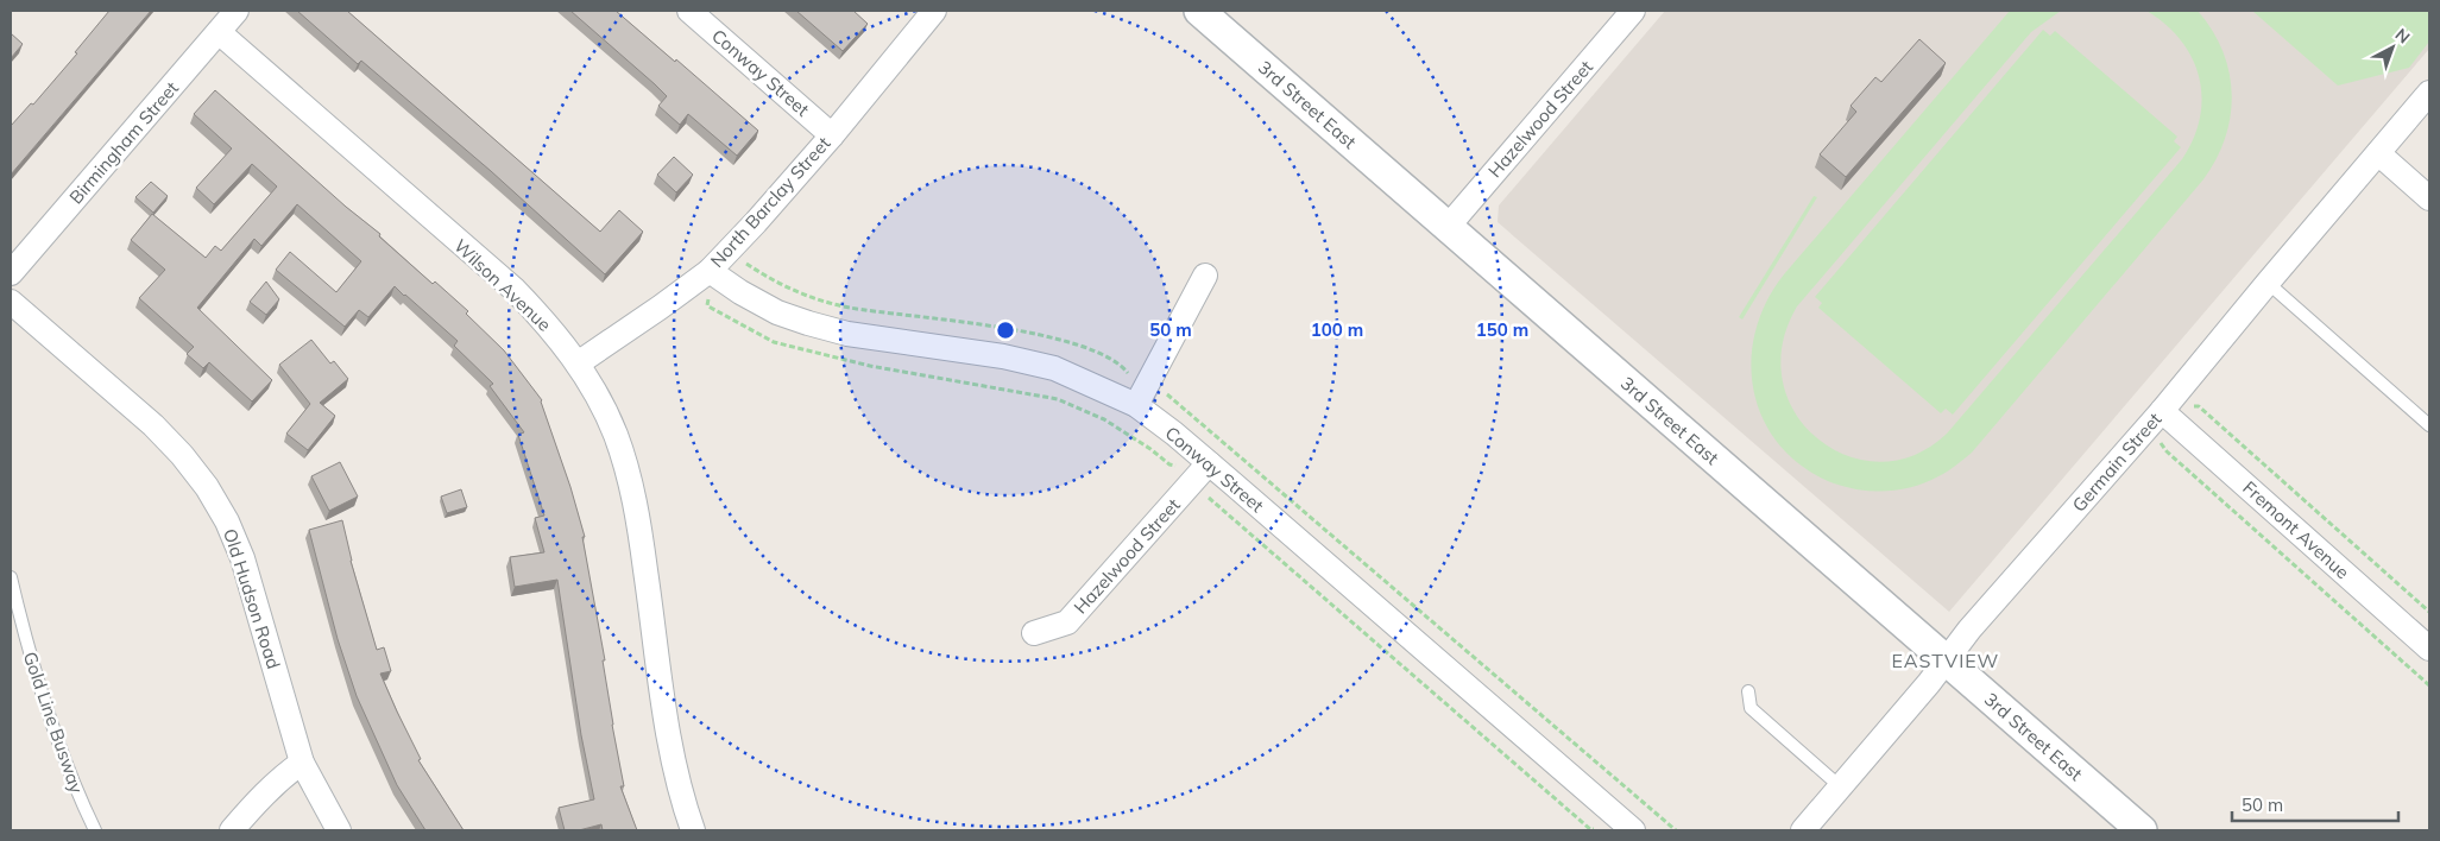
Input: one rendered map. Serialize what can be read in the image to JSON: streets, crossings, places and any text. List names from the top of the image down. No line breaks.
{"streets":{"street":["Conway Street","3rd Street East","Hazelwood Street","Birmingham Street","North Barclay Street","Wilson Avenue","Germain Street","Fremont Avenue","Old Hudson Road"],"lane":["Gold Line Busway"]},"crossings":[["Conway Street","Hazelwood Street"],["Conway Street","North Barclay Street"],["3rd Street East","Hazelwood Street"],["3rd Street East","Germain Street"],["Birmingham Street","Wilson Avenue"],["North Barclay Street","Wilson Avenue"],["Germain Street","Fremont Avenue"]],"districts":["EASTVIEW"],"scale_bar":"50 m","north":"top right","rings":["50 m","100 m","150 m"]}
